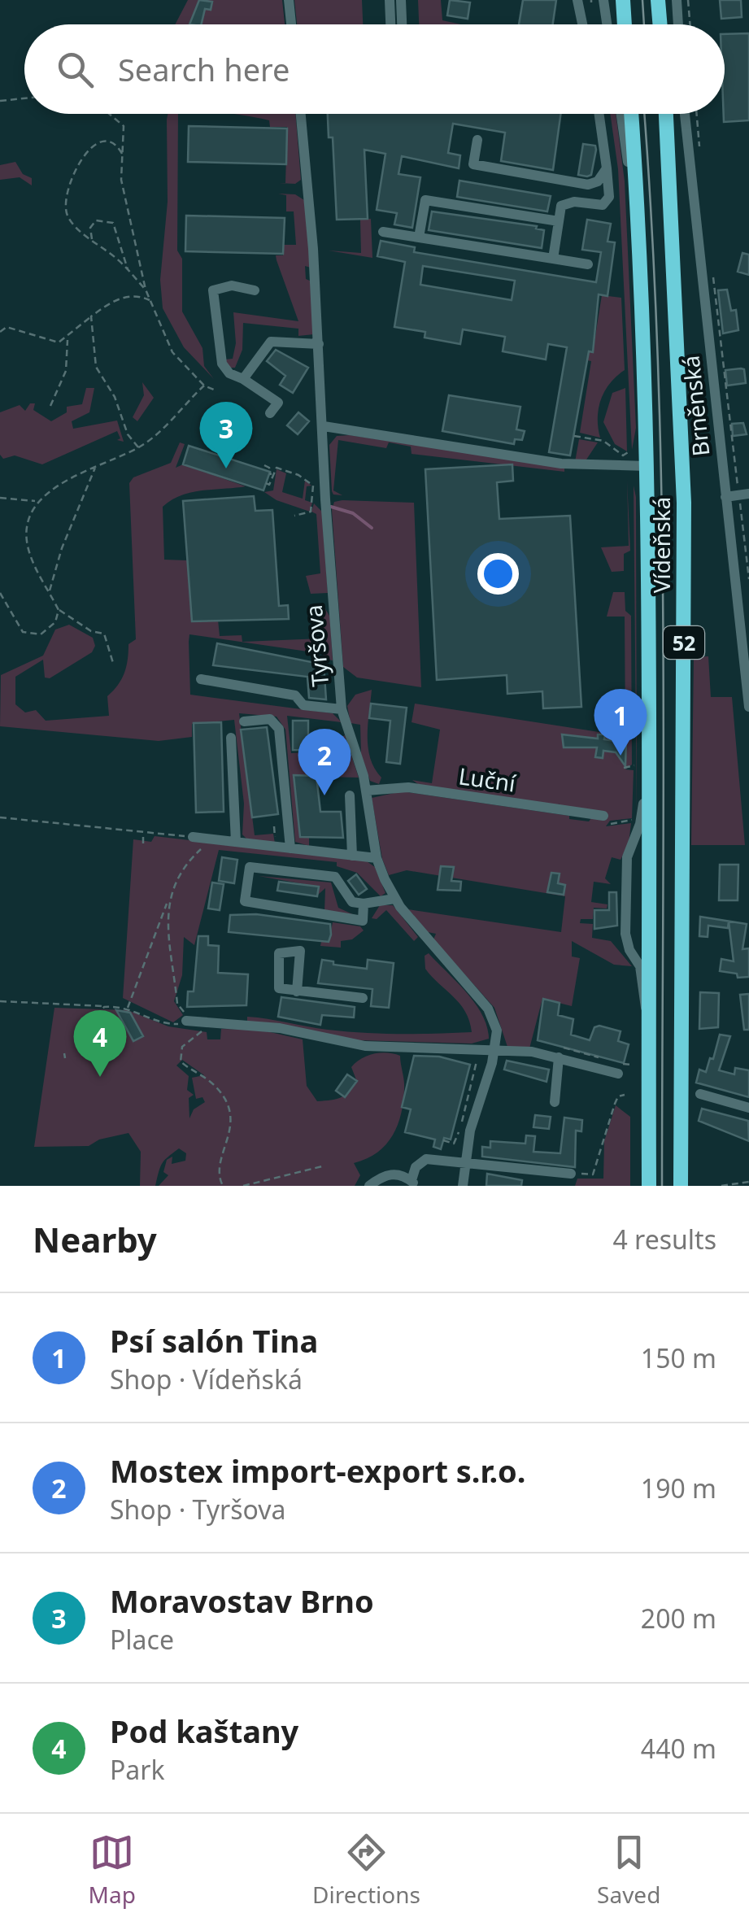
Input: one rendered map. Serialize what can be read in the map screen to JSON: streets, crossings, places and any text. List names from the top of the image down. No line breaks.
{"streets":{"highway":["Vídeňská","52"],"street":["Brněnská","Tyršova","Luční"]},"crossings":[["Tyršova","Luční"]],"page":{"search":"Search here","pins":["3","1","2","4"],"heading":["Nearby","4 results"],"list":[{"mark":"1","name":"Psí salón Tina","note":"Shop · Vídeňská","value":"150 m"},{"mark":"2","name":"Mostex import-export s.r.o.","note":"Shop · Tyršova","value":"190 m"},{"mark":"3","name":"Moravostav Brno","note":"Place","value":"200 m"},{"mark":"4","name":"Pod kaštany","note":"Park","value":"440 m"}],"nav":["Map","Directions","Saved"]}}
